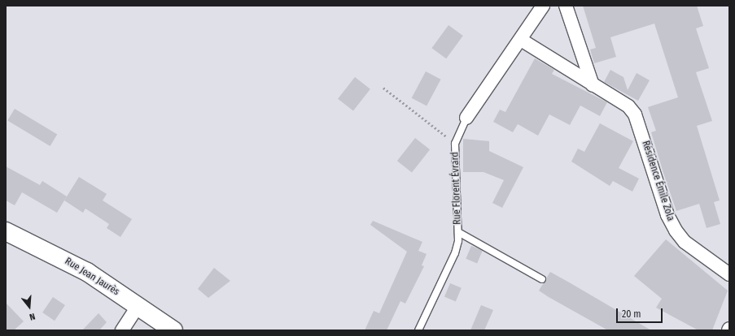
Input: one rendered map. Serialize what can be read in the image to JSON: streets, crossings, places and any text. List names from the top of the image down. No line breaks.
{"streets":{"main road":["Rue Jean Jaurès"],"street":["Résidence Émile Zola","Rue Florent Évrard"]},"crossings":[["Résidence Émile Zola","Rue Florent Évrard"]],"scale_bar":"20 m","north":"bottom"}
